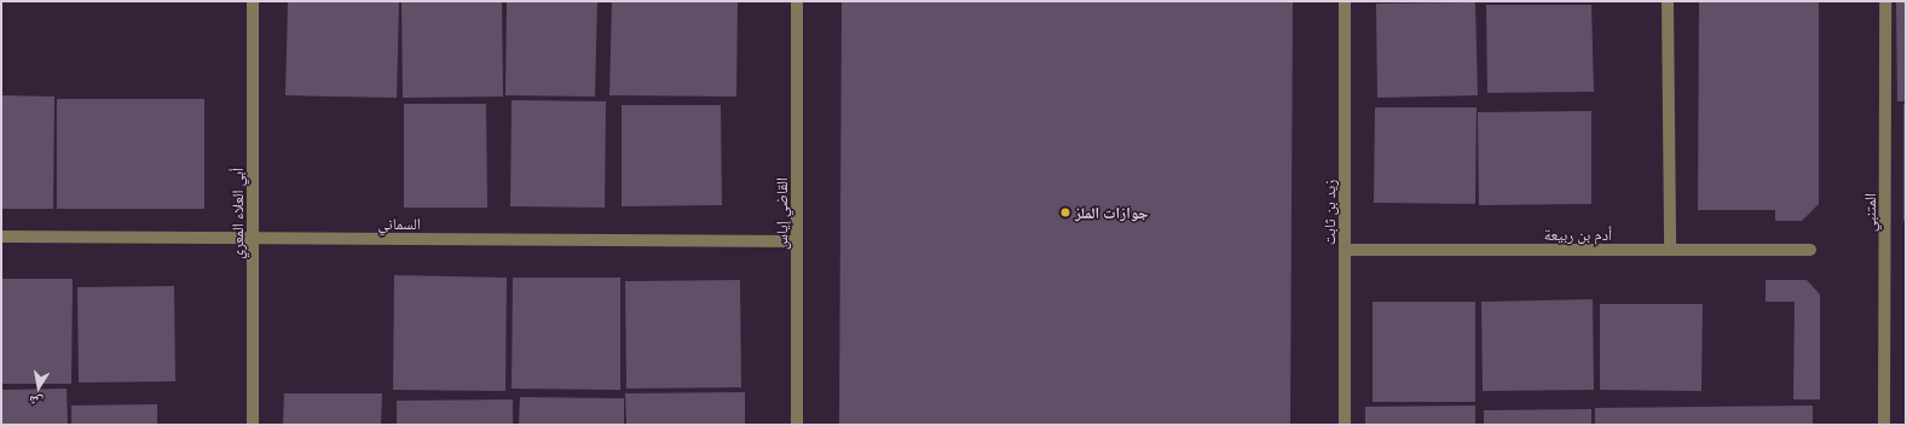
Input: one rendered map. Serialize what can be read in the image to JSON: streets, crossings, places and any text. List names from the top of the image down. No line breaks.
{"streets":{"street":["زيد بن ثابت","المتنبي","أبي العلاء المعري","القاضي إياس","السماني","أدم بن ربيعة"]},"crossings":[["زيد بن ثابت","أدم بن ربيعة"],["أبي العلاء المعري","السماني"],["القاضي إياس","السماني"]],"places":["جوازات الملز"],"north":"bottom"}
